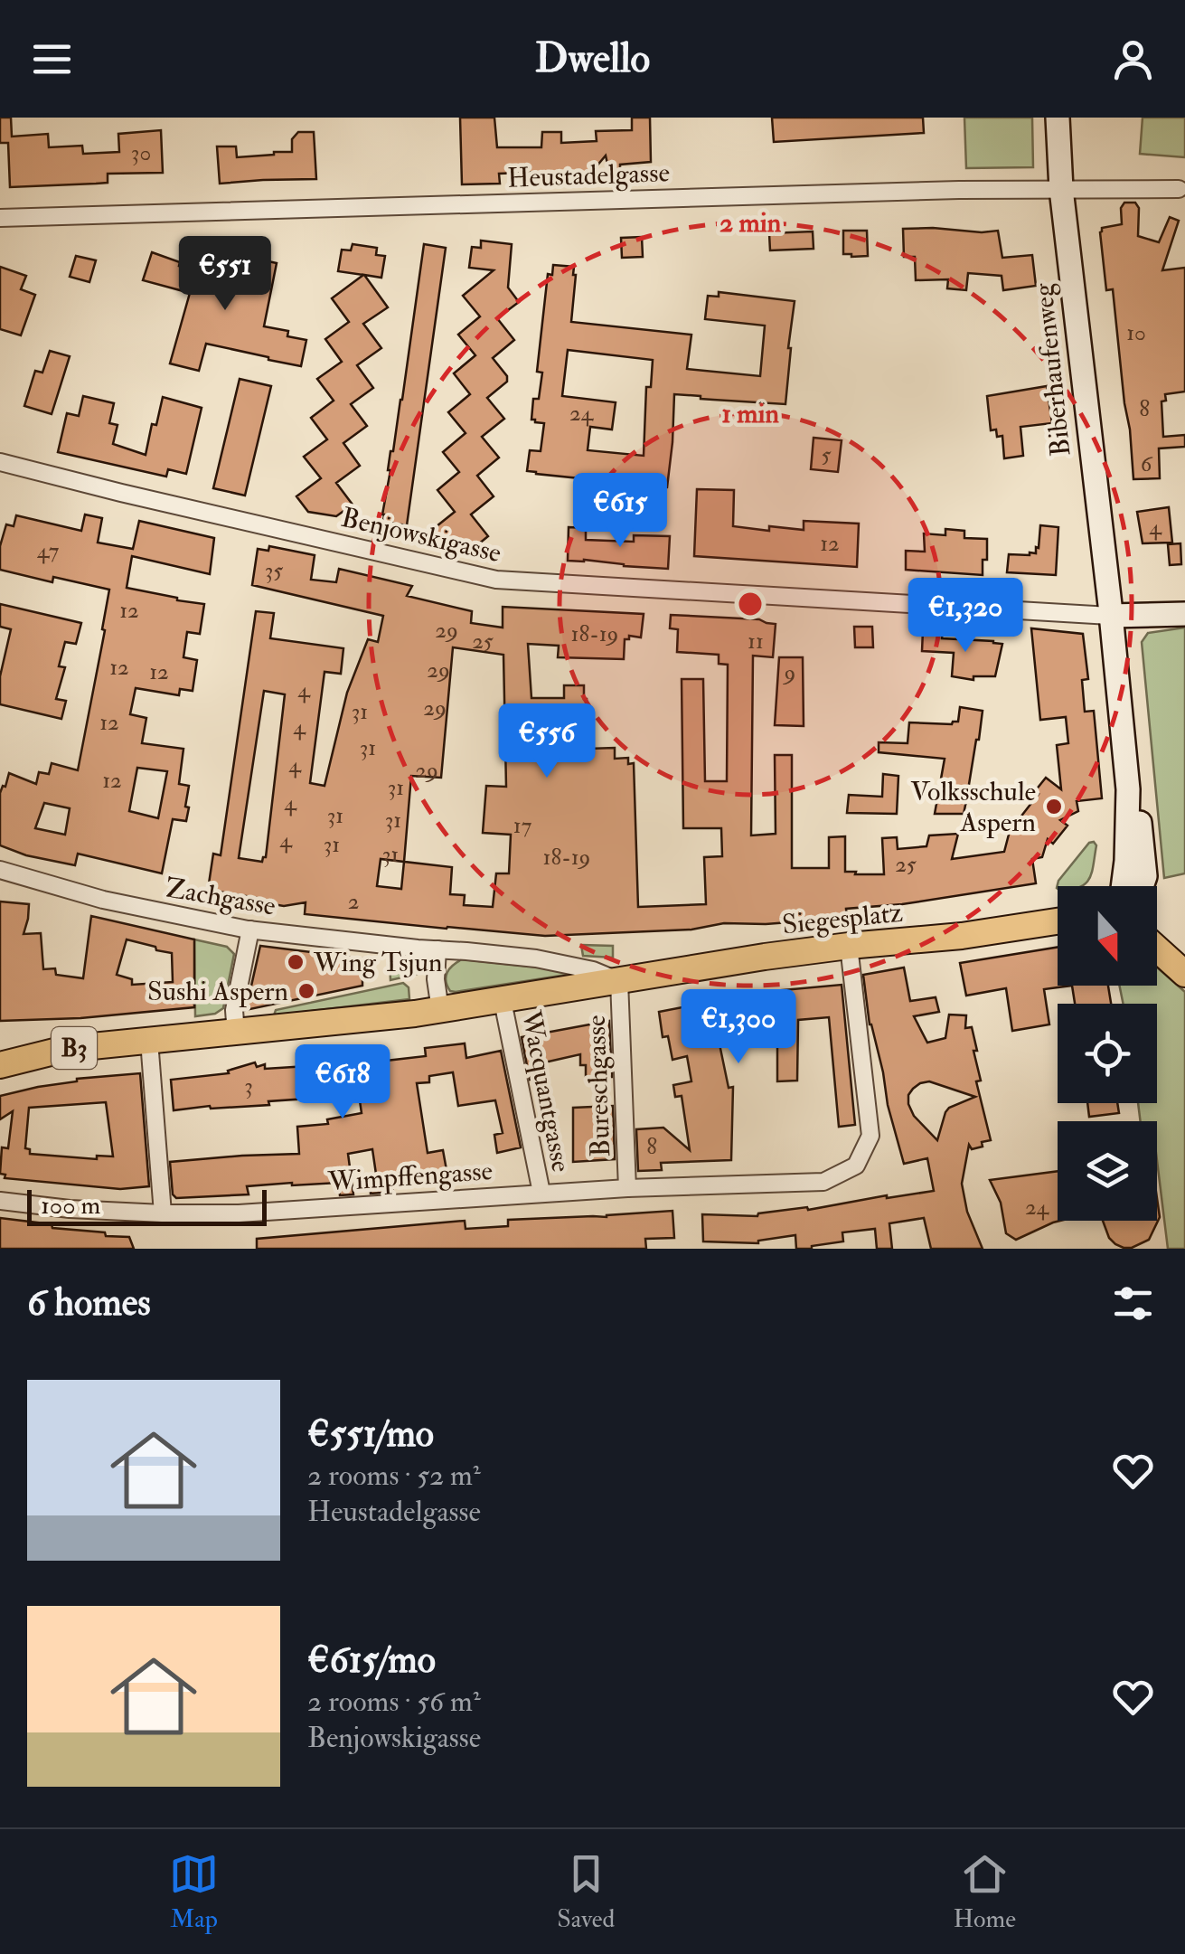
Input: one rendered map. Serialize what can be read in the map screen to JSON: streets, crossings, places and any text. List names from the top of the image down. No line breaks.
{"streets":{"main road":["Biberhaufenweg","Siegesplatz","B3"],"street":["Heustadelgasse","Benjowskigasse","Zachgasse","Bureschgasse","Wacquantgasse","Wimpffengasse"]},"crossings":[["Heustadelgasse","Biberhaufenweg"],["Biberhaufenweg","Benjowskigasse"],["Zachgasse","Siegesplatz"],["Siegesplatz","B3"],["Siegesplatz","Bureschgasse"],["Siegesplatz","Wacquantgasse"],["Siegesplatz","Wimpffengasse"],["Bureschgasse","Wimpffengasse"],["Wacquantgasse","Wimpffengasse"]],"places":["Volksschule Aspern","Wing Tsjun","Sushi Aspern"],"house_numbers":["30","10","8","24","5","6","4","12","47","35","12","29","18-19","25","11","12","29","12","9","4","29","31","12","4","31","4","29","12","31","4","31","31","17","4","31","31","18-19","25","2","3","8","24"],"scale_bar":"100 m","north":"bottom","page":{"header":"Dwello","price":["€551","€615","€1,320","€556","€1,300","€618"],"scale":"100 m","heading":"6 homes","list":[{"name":"€551/mo","note":"2 rooms · 52 m² · Heustadelgasse"},{"name":"€615/mo","note":"2 rooms · 56 m² · Benjowskigasse"}],"tabs":["Map","Saved","Home"]},"rings":["2 min","1 min"]}
